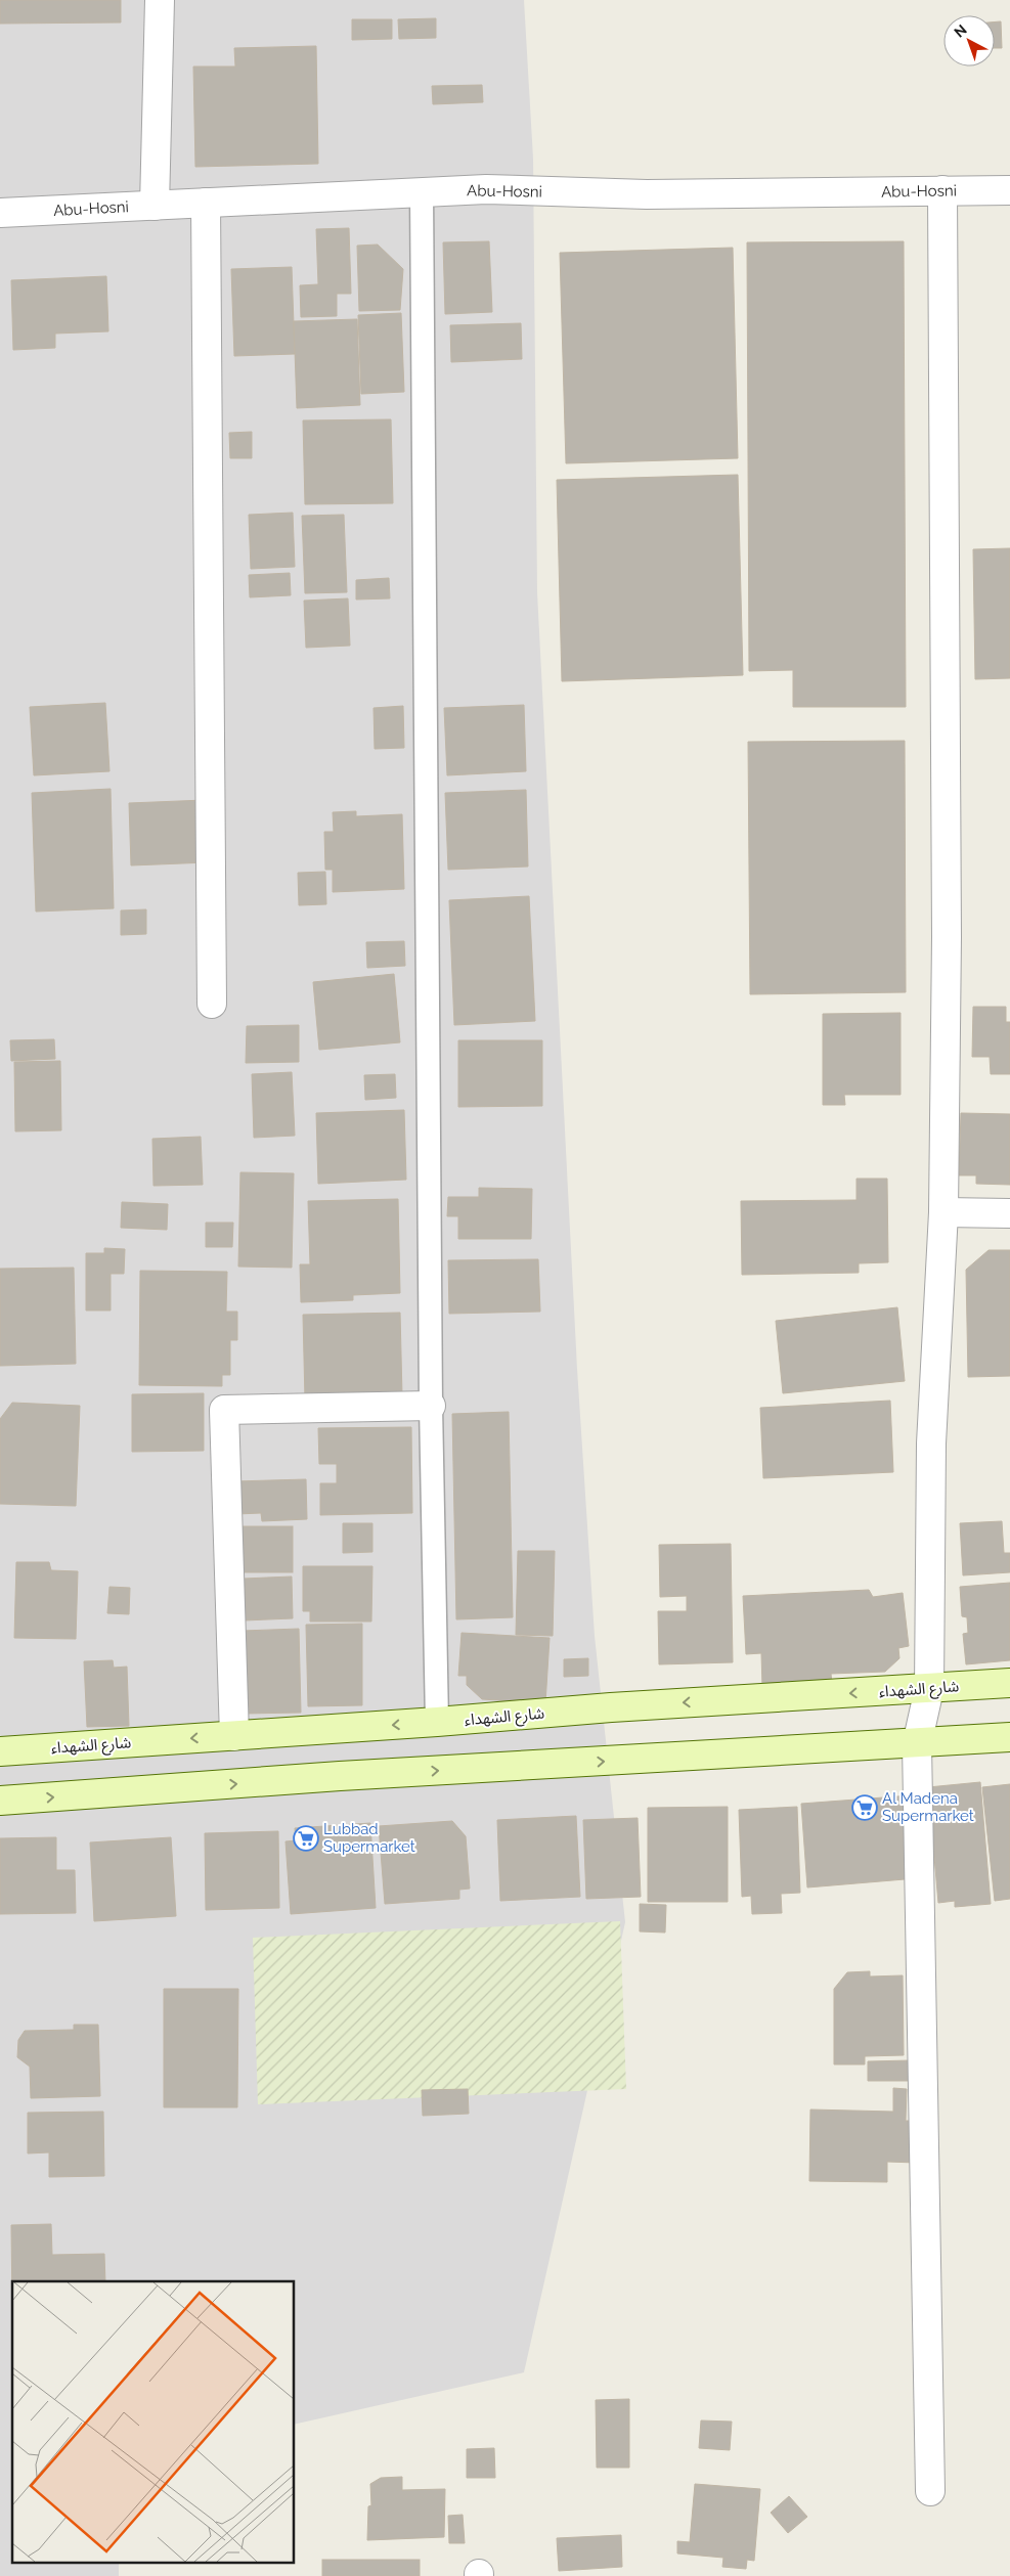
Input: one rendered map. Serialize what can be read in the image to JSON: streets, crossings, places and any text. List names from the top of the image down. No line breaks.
{"streets":{"main road":["شارع الشهداء"],"street":["Abu-Hosni"]},"places":{"supermarket":["Al Madena Supermarket","Lubbad Supermarket"]},"north":"top left"}
